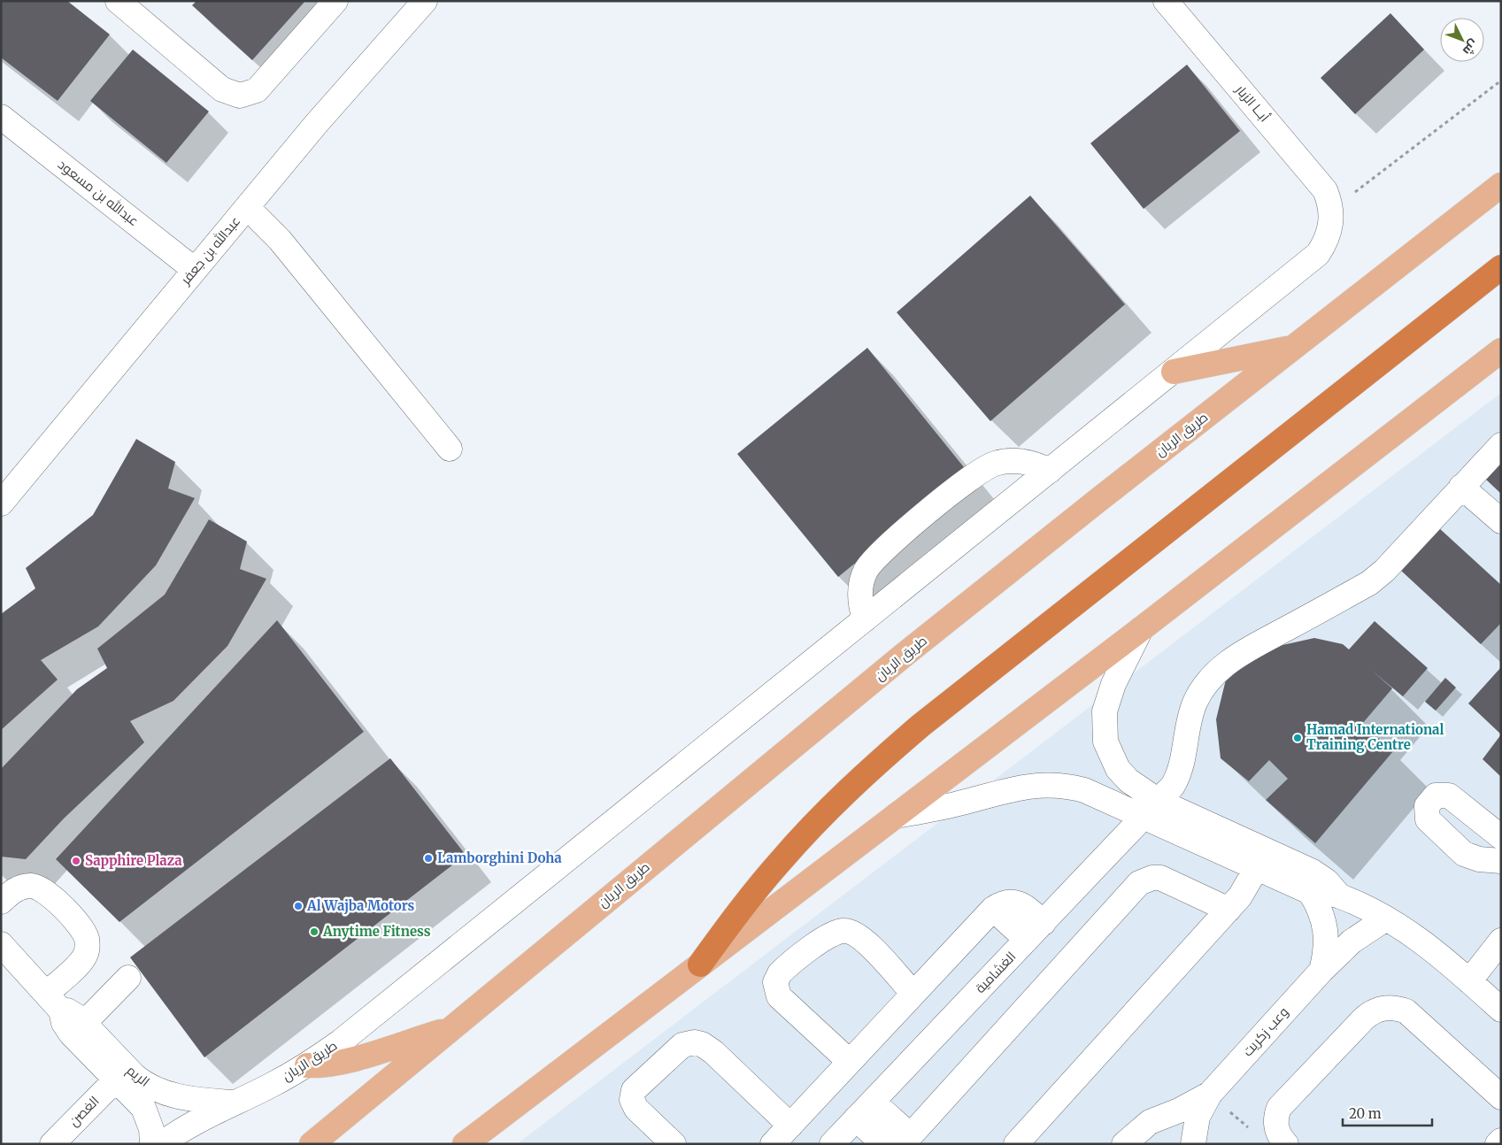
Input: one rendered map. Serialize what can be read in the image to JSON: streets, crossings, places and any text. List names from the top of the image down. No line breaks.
{"streets":{"main road":["طريق الريان"],"street":["أبــا الزبار","عبدالله بن مسعود","عبدالله بن جعفر","الغشامية","وعب زكريت","الريم","الغصن"]},"crossings":[["أبــا الزبار","طريق الريان"],["عبدالله بن مسعود","عبدالله بن جعفر"],["طريق الريان","الريم"],["الريم","الغصن"]],"places":["Hamad International Training Centre","Lamborghini Doha","Sapphire Plaza","Al Wajba Motors","Anytime Fitness"],"scale_bar":"20 m","north":"bottom right"}
